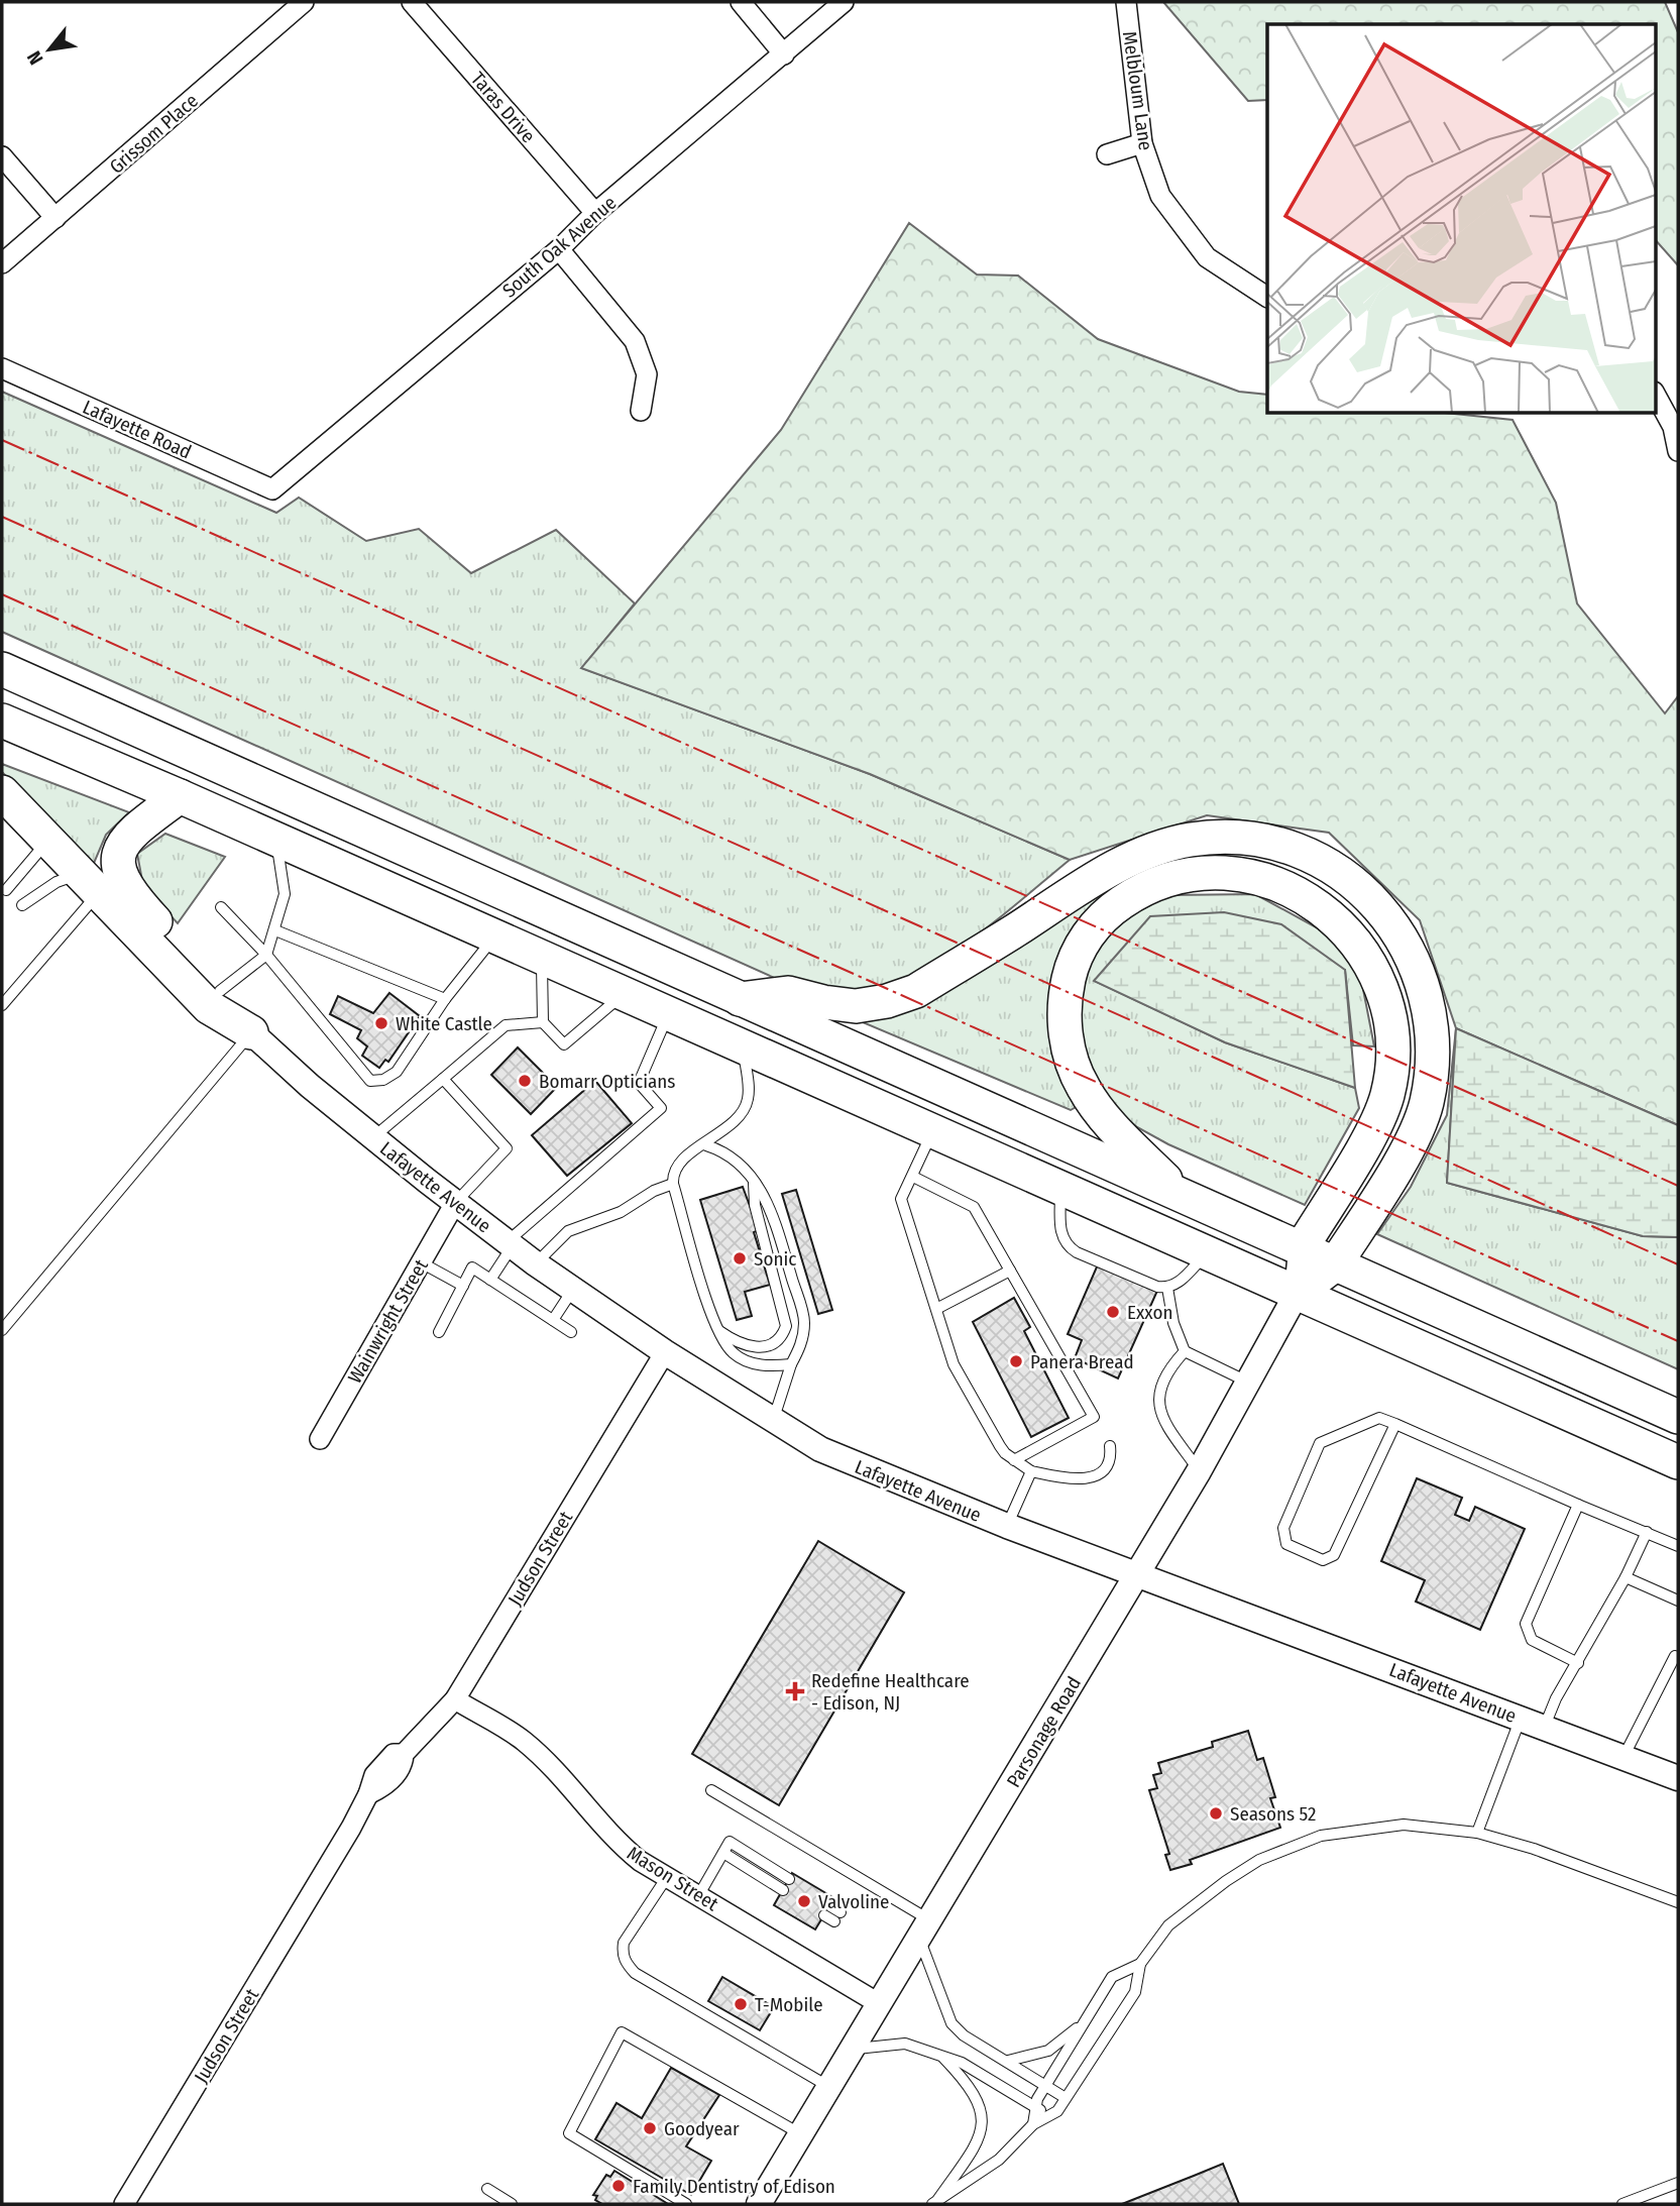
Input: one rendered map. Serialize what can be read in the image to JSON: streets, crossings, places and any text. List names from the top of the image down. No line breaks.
{"streets":{"street":["Melbloum Lane","Taras Drive","Grissom Place","South Oak Avenue","Lafayette Road","Lafayette Avenue","Wainwright Street","Judson Street","Parsonage Road","Mason Street"]},"crossings":[["Taras Drive","South Oak Avenue"],["South Oak Avenue","Lafayette Road"],["Lafayette Avenue","Wainwright Street"],["Lafayette Avenue","Judson Street"],["Lafayette Avenue","Parsonage Road"],["Judson Street","Mason Street"],["Parsonage Road","Mason Street"]],"places":{"other":["White Castle","Bomarr Opticians","Sonic","Exxon","Panera Bread","Seasons 52","Valvoline","T-Mobile","Goodyear","Family Dentistry of Edison"],"health":["Redefine Healthcare - Edison, NJ"]},"north":"bottom left"}
